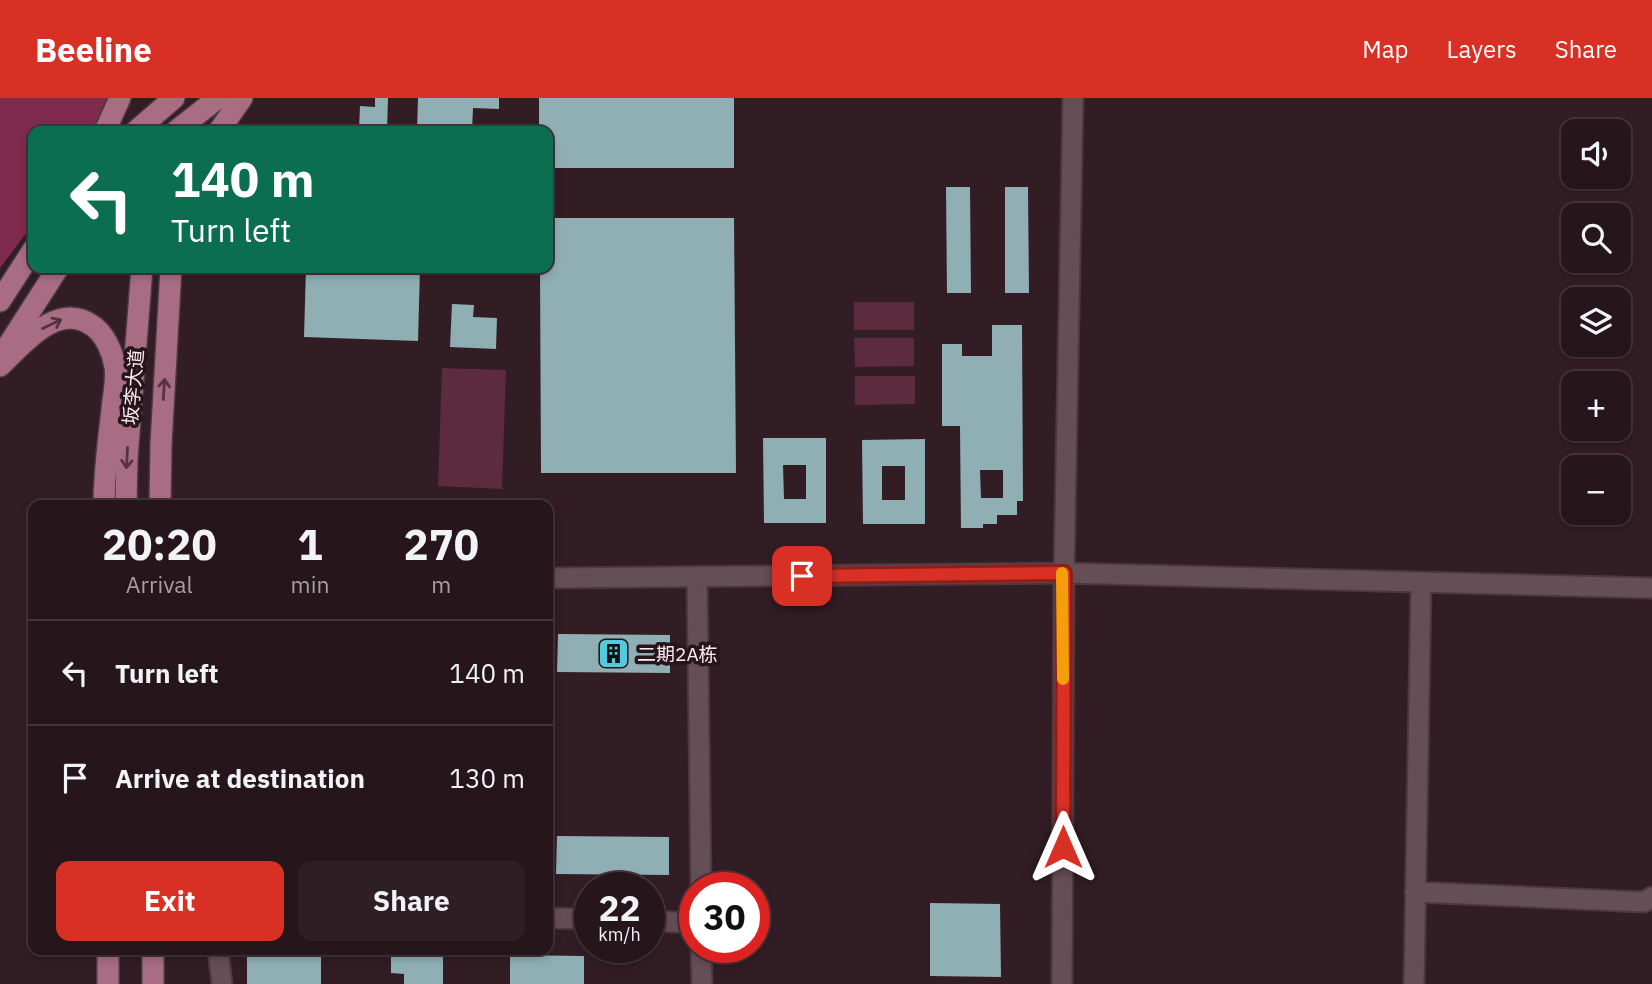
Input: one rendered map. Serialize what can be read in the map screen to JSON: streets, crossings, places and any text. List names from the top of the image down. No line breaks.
{"streets":{"main road":["坂李大道"]},"places":{"building":["二期2A栋"]},"page":{"header":"Beeline","nav":["Map","Layers","Share"],"map_buttons":["+","−"],"turn":["140 m","Turn left"],"eta":["20:20","Arrival","1","min","270","m"],"list":[{"name":"Turn left","value":"140 m"},{"name":"Arrive at destination","value":"130 m"}],"buttons":["Exit","Share"],"speed":"22 km/h","limit":"30"}}
